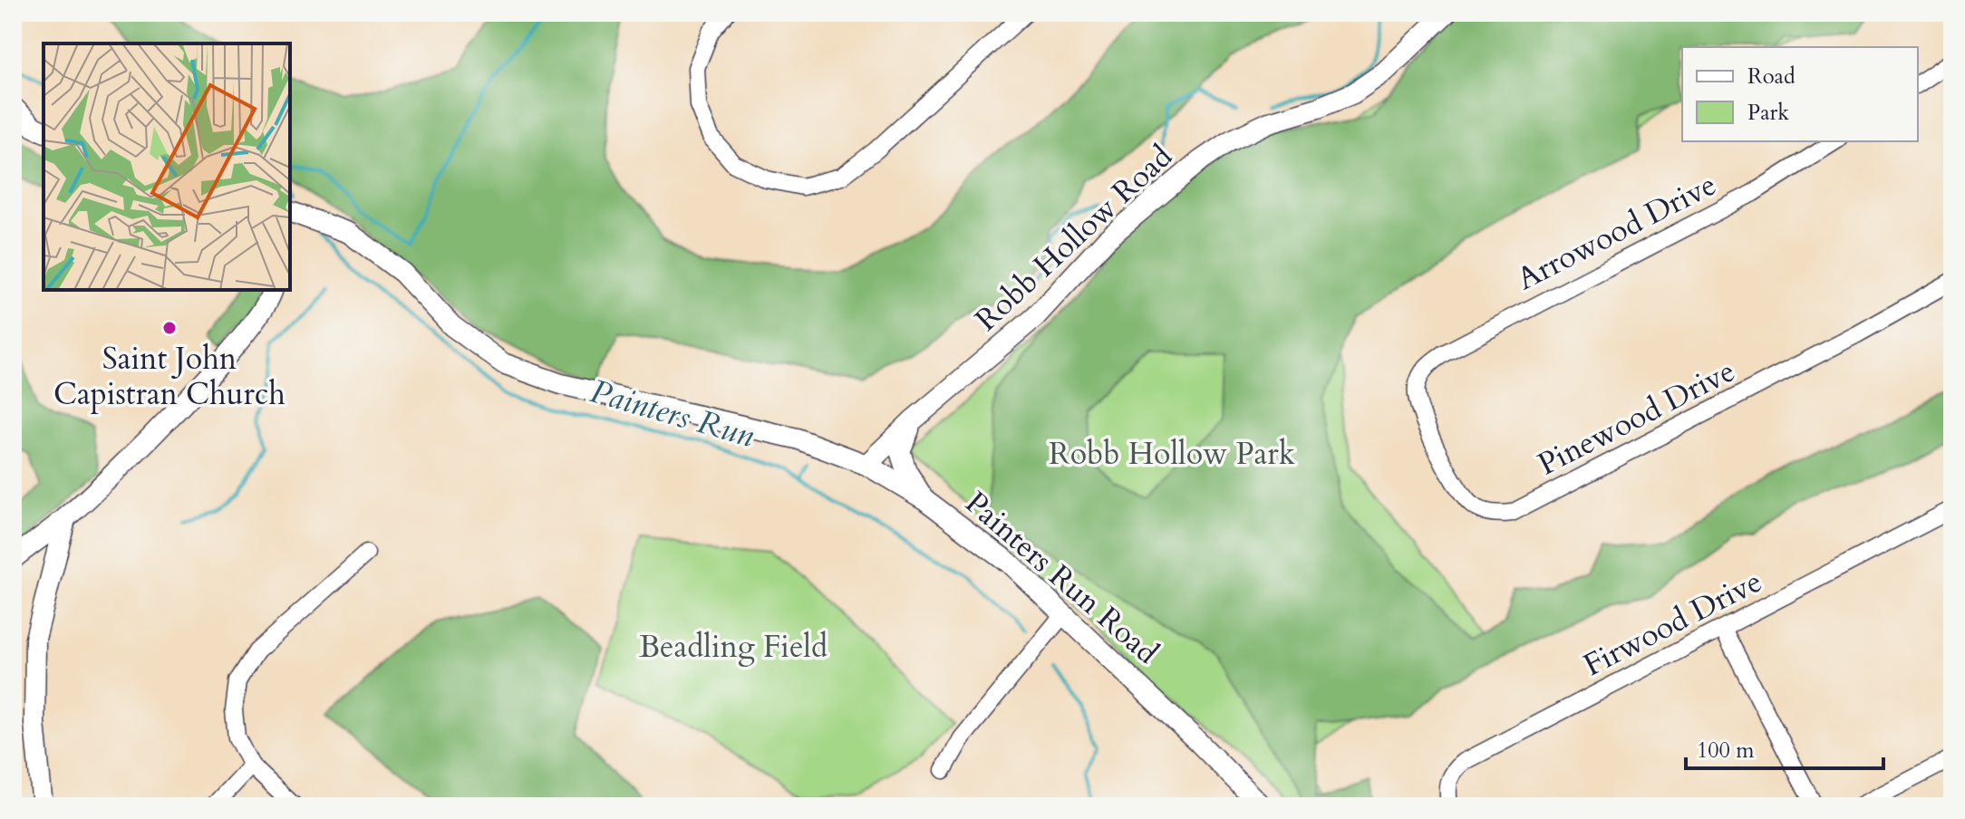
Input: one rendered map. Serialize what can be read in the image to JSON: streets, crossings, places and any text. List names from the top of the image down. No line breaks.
{"streets":{"street":["Arrowood Drive","Robb Hollow Road","Pinewood Drive","Painters Run Road","Firwood Drive"]},"crossings":[["Arrowood Drive","Pinewood Drive"],["Robb Hollow Road","Painters Run Road"]],"water":["Painters Run"],"parks":["Robb Hollow Park","Beadling Field"],"places":["Saint John Capistran Church"],"legend":["Road","Park"],"scale_bar":"100 m"}
